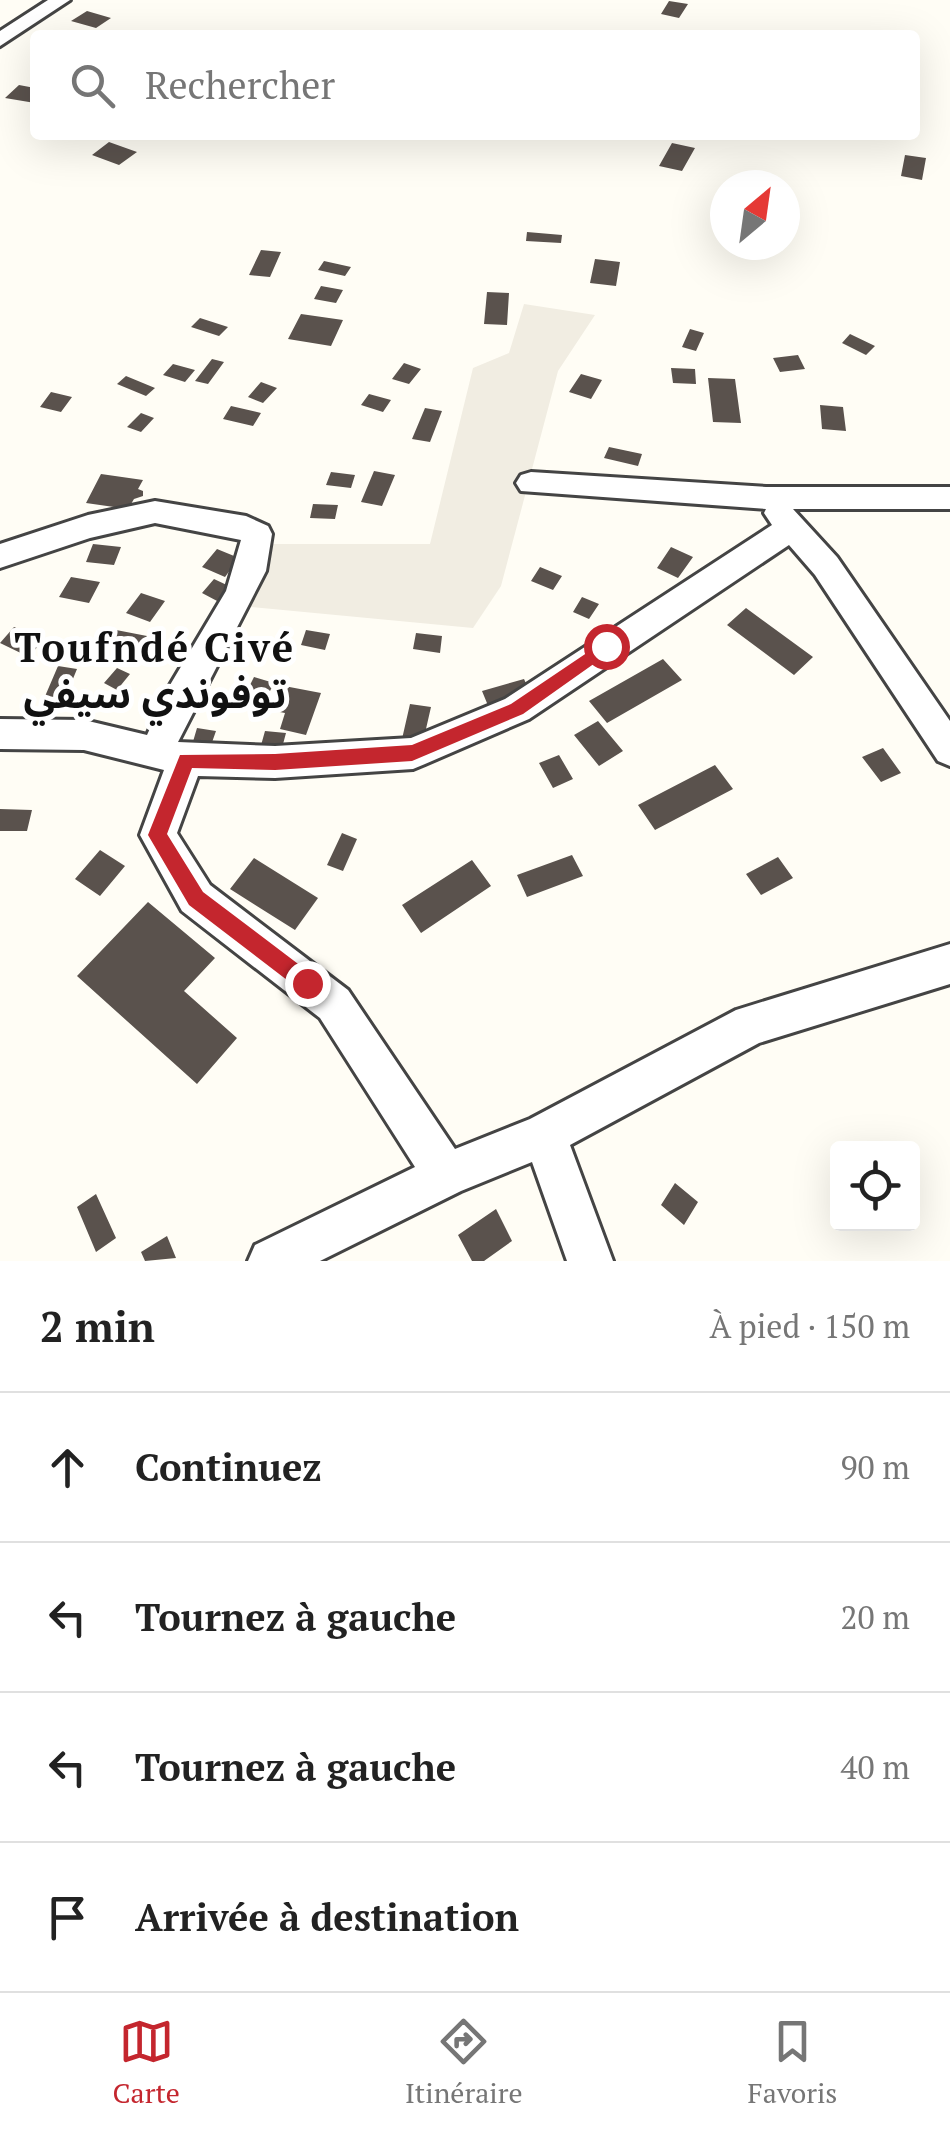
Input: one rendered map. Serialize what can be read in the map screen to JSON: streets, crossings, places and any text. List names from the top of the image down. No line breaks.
{"districts":["Toufndé Civé توفوندي سيفي"],"north":"top right","page":{"search":"Rechercher","heading":["2 min","À pied · 150 m"],"list":[["Continuez","90 m"],["Tournez à gauche","20 m"],["Tournez à gauche","40 m"],"Arrivée à destination"],"nav":["Carte","Itinéraire","Favoris"]}}
